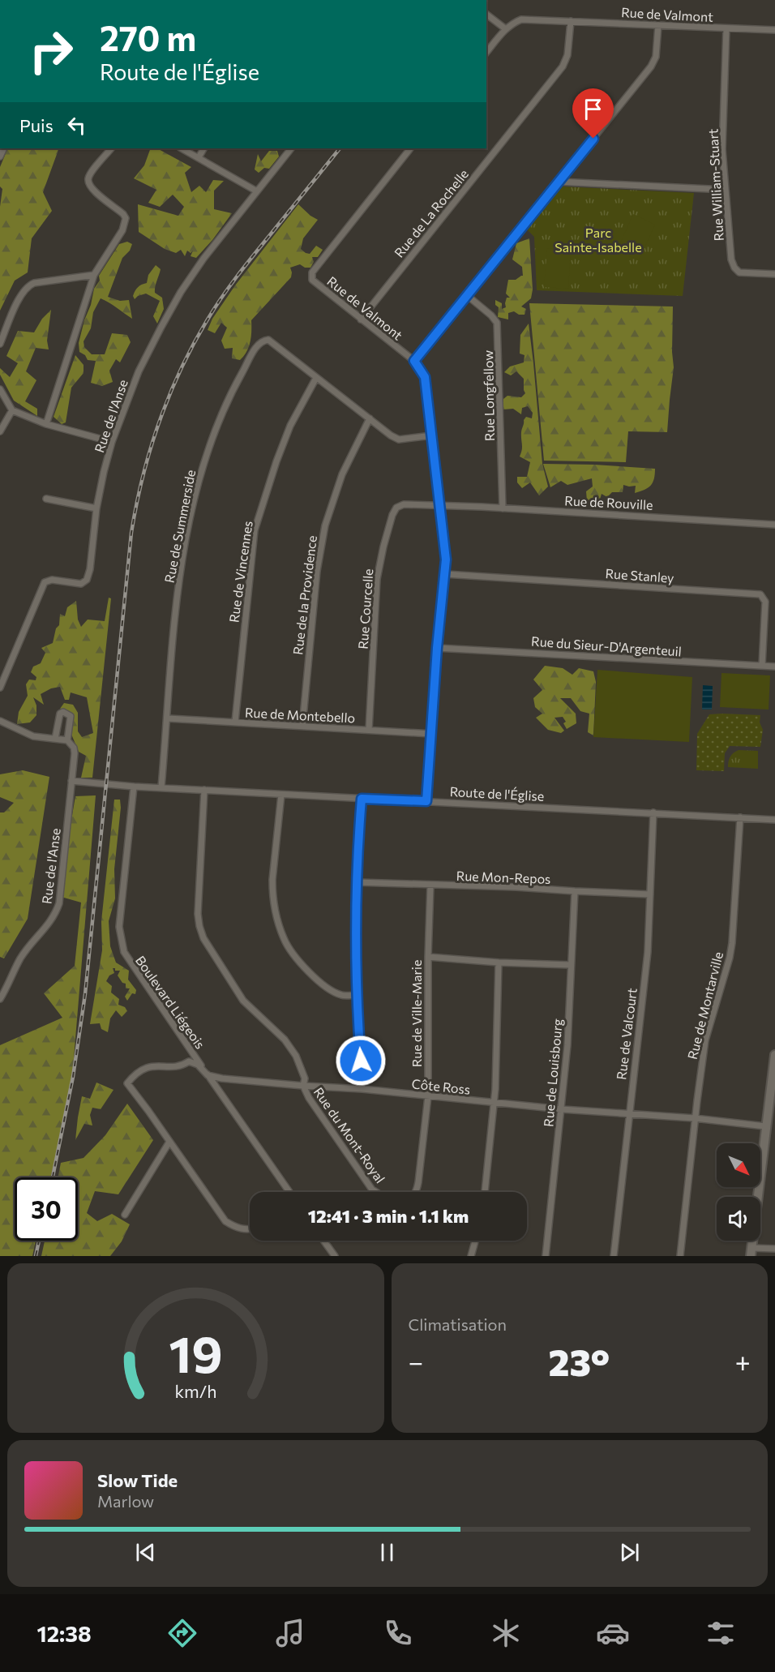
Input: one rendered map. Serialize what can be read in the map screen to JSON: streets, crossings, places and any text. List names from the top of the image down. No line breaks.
{"streets":{"street":["Rue de Valmont","Rue William-Stuart","Rue de La Rochelle","Rue Longfellow","Rue de l'Anse","Rue de Rouville","Rue de Summerside","Rue de Vincennes","Rue Stanley","Rue de la Providence","Rue Courcelle","Rue du Sieur-D'Argenteuil","Rue de Montebello","Route de l'Église","Rue Mon-Repos","Boulevard Liégeois","Rue de Montarville","Rue de Ville-Marie","Rue de Valcourt","Rue de Louisbourg","Côte Ross","Rue du Mont-Royal"]},"crossings":[["Rue de Valmont","Rue William-Stuart"],["Rue de Valmont","Rue de La Rochelle"],["Rue de Valmont","Rue de Rouville"],["Rue de Valmont","Rue de Summerside"],["Rue de Valmont","Rue Stanley"],["Rue de Valmont","Rue Courcelle"],["Rue de Valmont","Rue du Sieur-D'Argenteuil"],["Rue de Valmont","Rue de Montebello"],["Rue de Valmont","Route de l'Église"],["Rue Longfellow","Rue de Rouville"],["Rue de l'Anse","Route de l'Église"],["Rue de Rouville","Rue Courcelle"],["Rue de Summerside","Rue de Vincennes"],["Rue de Summerside","Rue de la Providence"],["Rue de Summerside","Rue de Montebello"],["Rue de Summerside","Route de l'Église"],["Rue de Vincennes","Rue de Montebello"],["Rue Stanley","Rue du Sieur-D'Argenteuil"],["Rue de la Providence","Rue de Montebello"],["Rue Courcelle","Rue de Montebello"],["Route de l'Église","Boulevard Liégeois"],["Route de l'Église","Rue de Montarville"],["Route de l'Église","Rue de Valcourt"],["Route de l'Église","Rue du Mont-Royal"],["Rue Mon-Repos","Rue de Ville-Marie"],["Rue Mon-Repos","Rue de Valcourt"],["Rue Mon-Repos","Rue de Louisbourg"],["Boulevard Liégeois","Côte Ross"],["Rue de Montarville","Côte Ross"],["Rue de Ville-Marie","Côte Ross"],["Rue de Valcourt","Côte Ross"],["Rue de Louisbourg","Côte Ross"],["Côte Ross","Rue du Mont-Royal"]],"parks":["Parc Sainte-Isabelle"],"north":"bottom right","page":{"turn":["270 m","Route de l'Église"],"then":"Puis","limit":"30","trip":"12:41 · 3 min · 1.1 km","tile":"Climatisation","heat":["−","23°","+"],"song":["Slow Tide","Marlow"],"tabs":"12:38","gauge":["19","km/h"]}}
